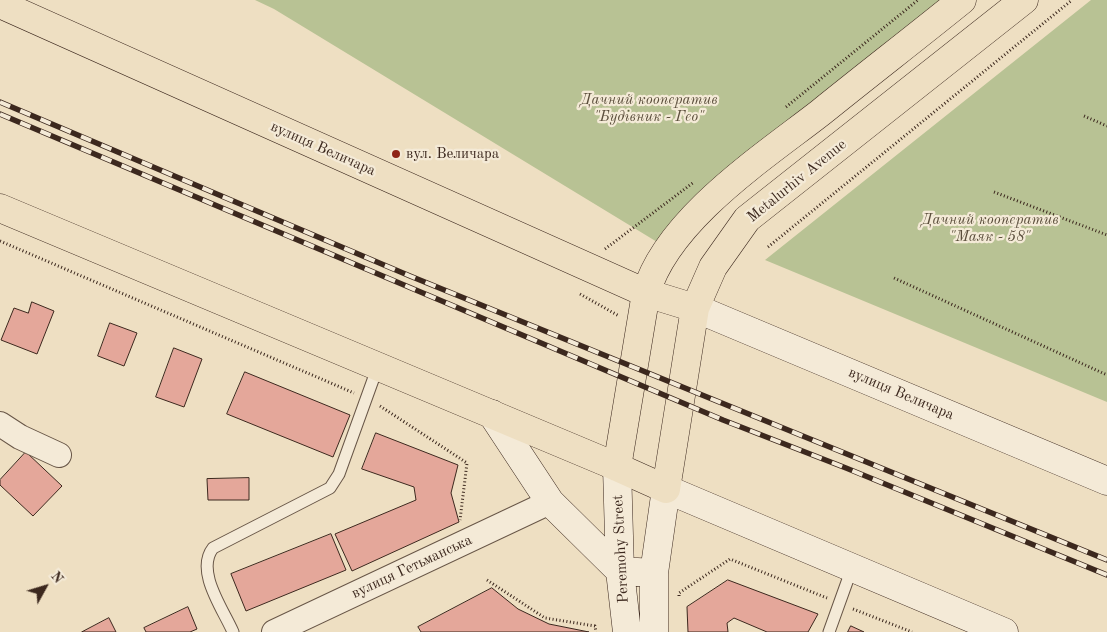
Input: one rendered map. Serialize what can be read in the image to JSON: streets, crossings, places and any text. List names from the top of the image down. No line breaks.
{"streets":{"main road":["вулиця Величара","Metalurhiv Avenue"],"street":["Peremohy Street","вулиця Гетьманська"]},"crossings":[["вулиця Величара","Metalurhiv Avenue"],["Metalurhiv Avenue","Peremohy Street"]],"parks":["Дачний кооператив \"Будівник - Гео\"","Дачний кооператив \"Маяк - 58\""],"places":["вул. Величара"],"north":"top right"}
